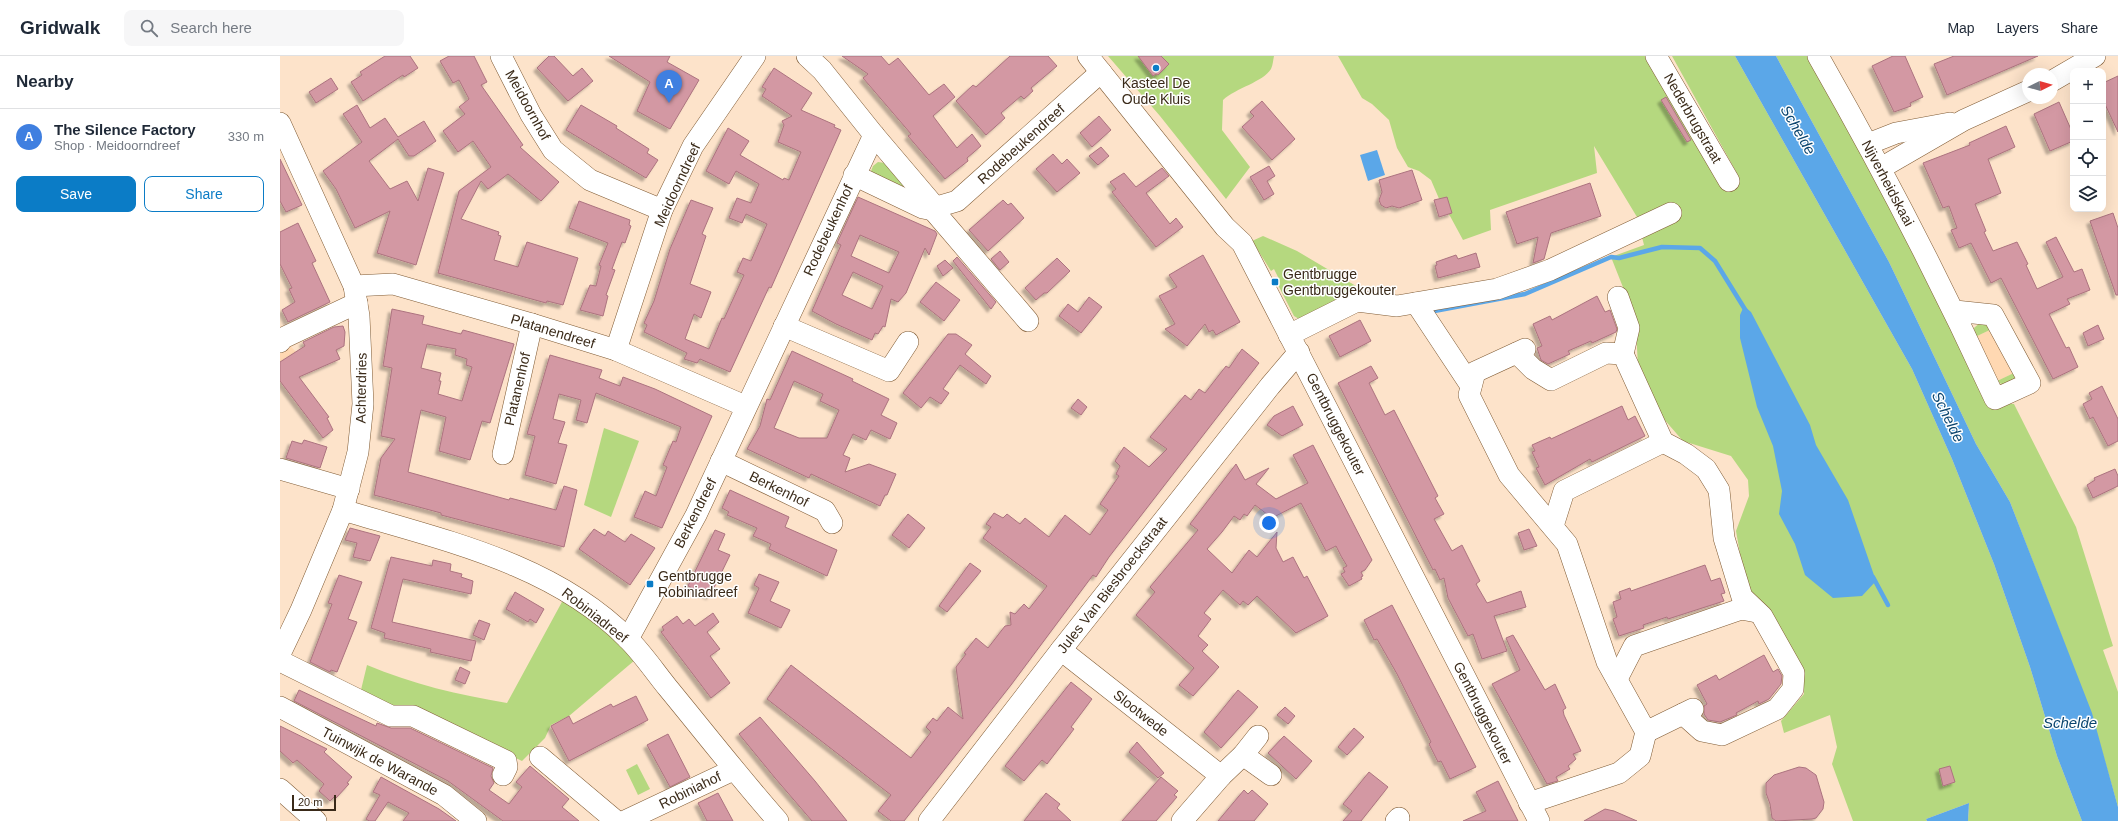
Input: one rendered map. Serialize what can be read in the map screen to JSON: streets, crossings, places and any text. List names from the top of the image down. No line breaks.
{"streets":{"street":["Meidoornhof","Nederbrugstraat","Rodebeukendreef","Nijverheidskaai","Meidoorndreef","Rodebeukenhof","Platanendreef","Achterdries","Platanenhof","Gentbruggekouter","Berkenhof","Berkendreef","Jules Van Biesbroeckstraat","Robiniadreef","Slootwede","Tuinwijk de Warande","Robiniahof"]},"crossings":[["Meidoornhof","Meidoorndreef"],["Rodebeukendreef","Gentbruggekouter"],["Meidoorndreef","Platanendreef"],["Rodebeukenhof","Platanendreef"],["Rodebeukenhof","Berkendreef"],["Platanendreef","Achterdries"],["Platanendreef","Platanenhof"],["Platanendreef","Berkendreef"],["Achterdries","Robiniadreef"],["Gentbruggekouter","Jules Van Biesbroeckstraat"],["Berkenhof","Berkendreef"],["Berkendreef","Robiniadreef"],["Jules Van Biesbroeckstraat","Slootwede"],["Robiniadreef","Robiniahof"]],"water":["Schelde"],"places":{"other":["Kasteel De Oude Kluis"],"transit":["Gentbrugge Gentbruggekouter","Gentbrugge Robiniadreef"]},"scale_bar":"20 m","north":"right","page":{"header":"Gridwalk","search":"Search here","nav":["Map","Layers","Share"],"heading":"Nearby","map_buttons":["+","−"],"pins":"A","list":[{"mark":"A","name":"The Silence Factory","note":"Shop · Meidoorndreef","value":"330 m"}],"buttons":["Save","Share"],"scale":"20 m"}}
